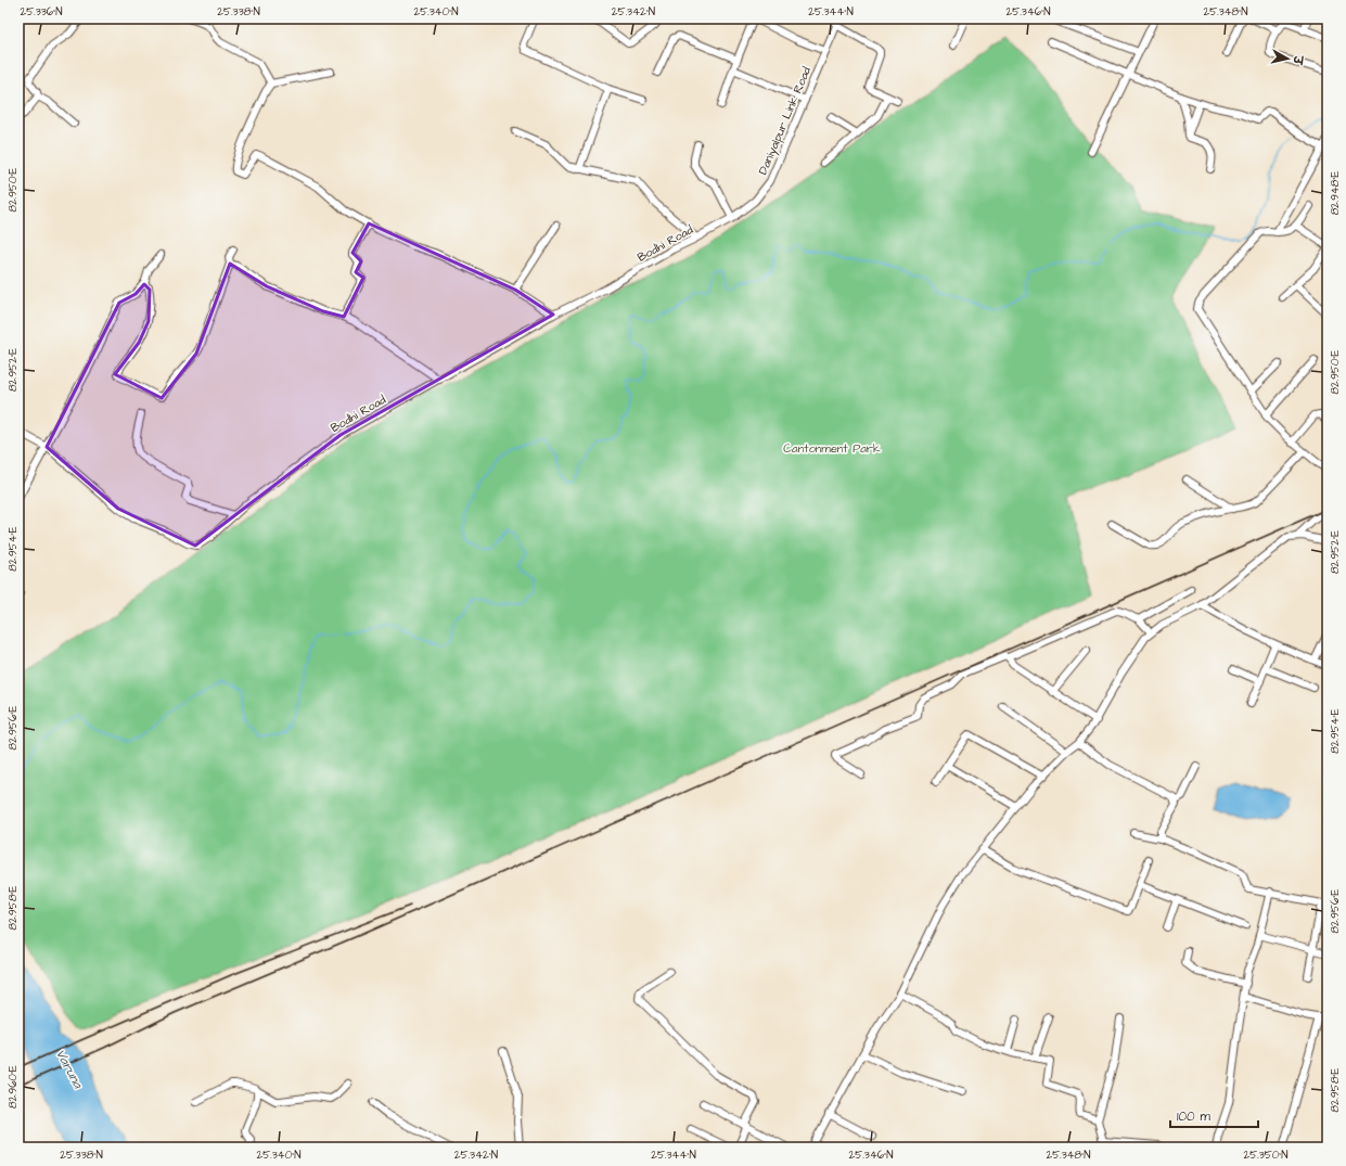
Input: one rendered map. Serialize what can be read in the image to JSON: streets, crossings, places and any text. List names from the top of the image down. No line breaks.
{"streets":{"street":["Daniyalpur Link Road","Bodhi Road"]},"crossings":[["Daniyalpur Link Road","Bodhi Road"]],"water":["Varuna"],"parks":["Cantonment Park"],"scale_bar":"100 m","north":"right","coordinates":["25.336°N","25.338°N","25.340°N","25.342°N","25.344°N","25.346°N","25.348°N","82.950°E","82.948°E","82.952°E","82.954°E","82.956°E","82.958°E","82.960°E","25.350°N"]}
